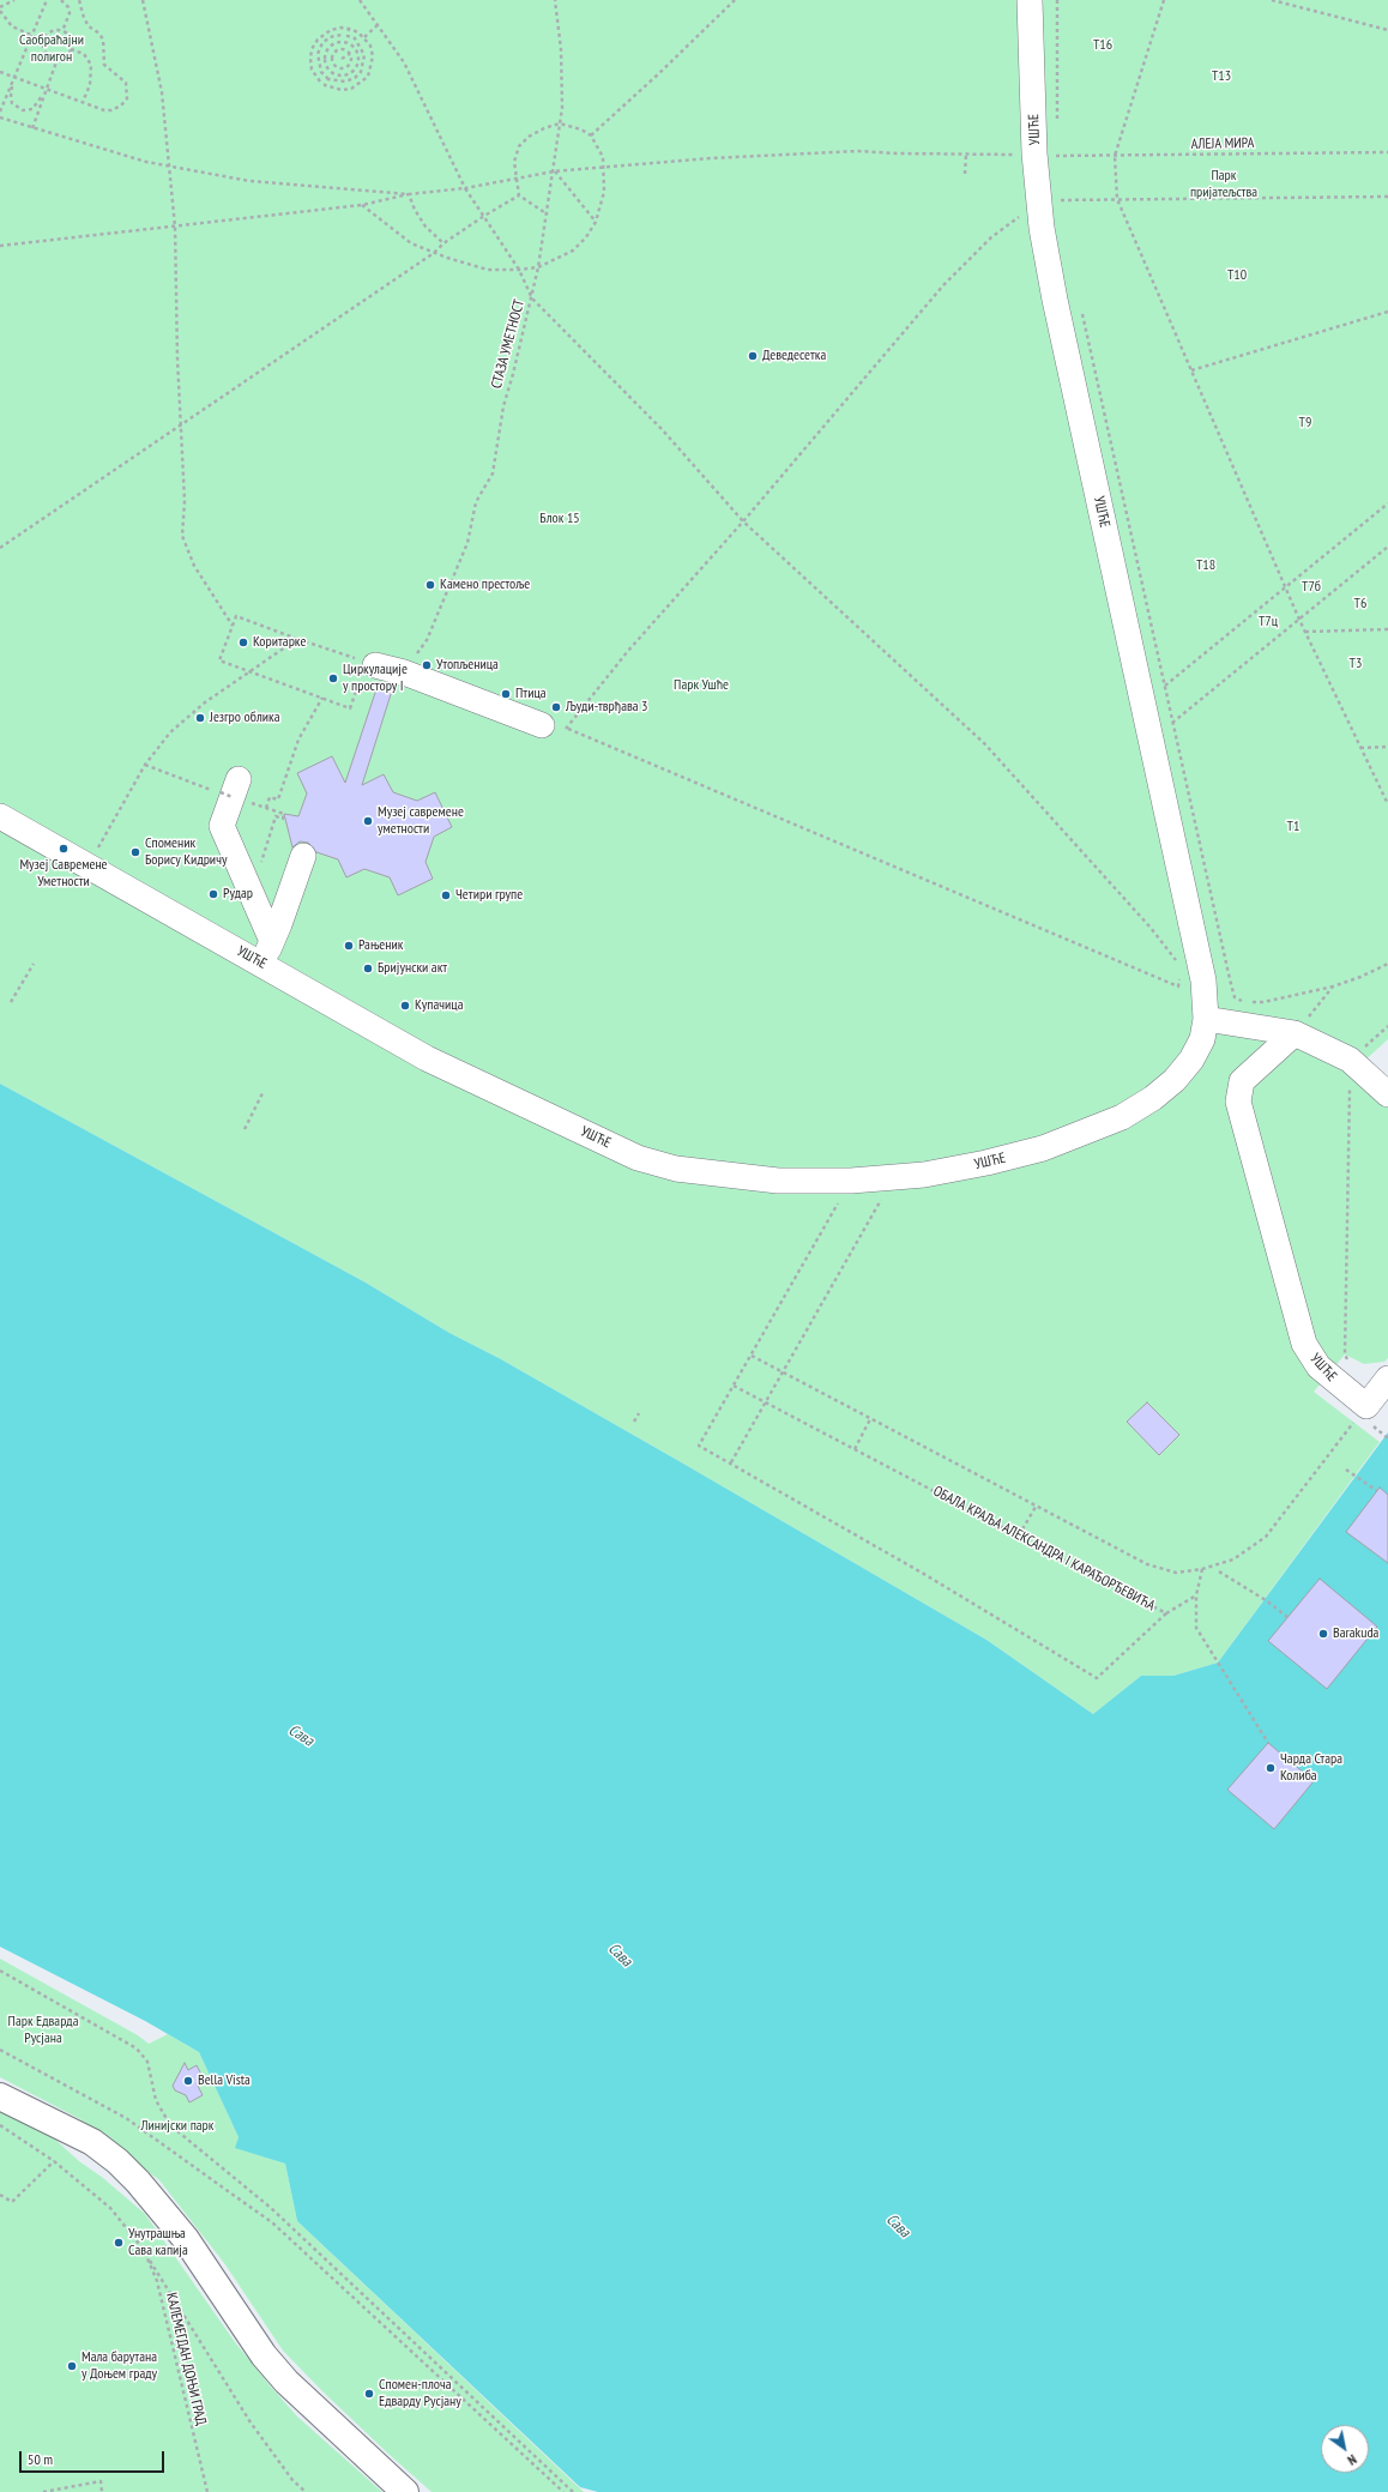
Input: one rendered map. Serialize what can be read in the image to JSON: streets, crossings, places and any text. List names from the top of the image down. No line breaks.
{"streets":{"street":["УШЋЕ"],"path":["АЛЕЈА МИРА","СТАЗА УМЕТНОСТ","ОБАЛА КРАЉА АЛЕКСАНДРА I КАРАЂОРЂЕВИЋА","КАЛЕМЕГДАН ДОЊИ ГРАД"]},"crossings":[["УШЋЕ","АЛЕЈА МИРА"],["АЛЕЈА МИРА","СТАЗА УМЕТНОСТ"]],"water":["Сава"],"parks":["Саобраћајни полигон","Т16","Т13","Парк пријатељства","Т10","Т9","Блок 15","Т18","Т7б","Т6","Т7ц","Т3","Парк Ушће","Т1","Парк Едварда Русјана","Линијски парк"],"places":["Деведесетка","Камено престоље","Коритарке","Утопљеница","Циркулације у простору I","Птица","Људи-тврђава 3","Језгро облика","Музеј савремене уметности","Музеј Савремене Уметности","Споменик Борису Кидричу","Рудар","Четири групе","Рањеник","Бријунски акт","Купачица","Barakuda","Чарда Стара Колиба","Bella Vista","Унутрашња Сава капија","Мала барутана у Доњем граду","Спомен-плоча Едварду Русјану"],"scale_bar":"50 m","north":"bottom right"}
